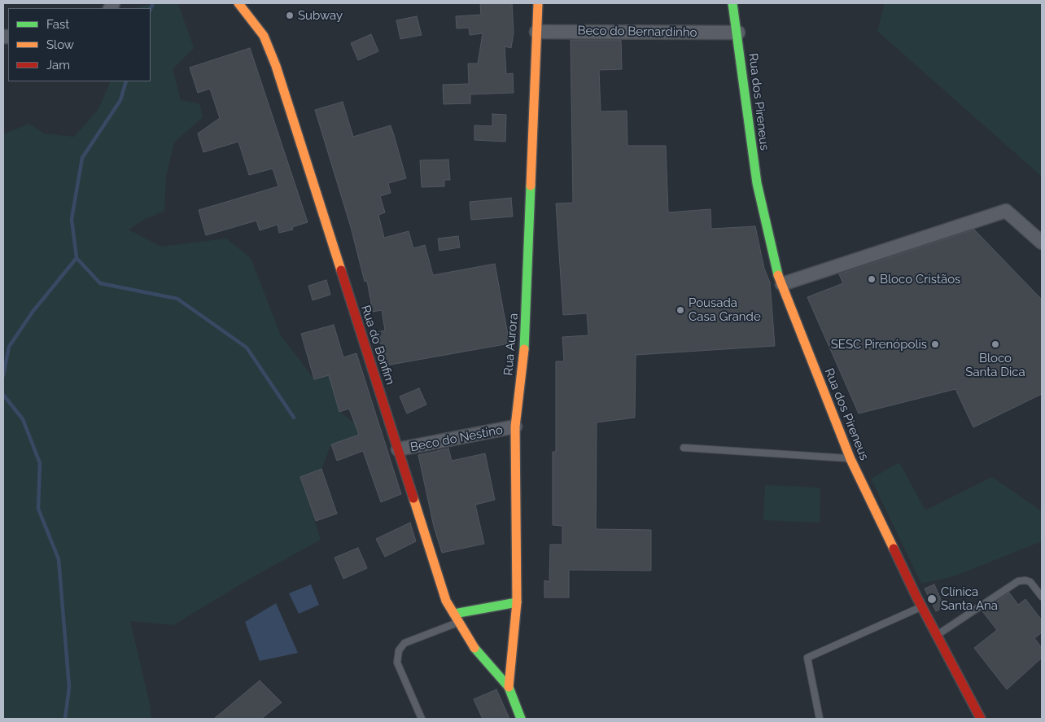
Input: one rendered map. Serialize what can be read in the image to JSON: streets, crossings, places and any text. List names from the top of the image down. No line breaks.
{"streets":{"main road":["Rua dos Pireneus","Rua Aurora","Rua do Bonfim"],"street":["Beco do Bernardinho","Beco do Nestino"]},"crossings":[["Beco do Bernardinho","Rua dos Pireneus"],["Beco do Bernardinho","Rua Aurora"],["Rua Aurora","Rua do Bonfim"],["Rua Aurora","Beco do Nestino"],["Rua do Bonfim","Beco do Nestino"]],"places":["Subway","Bloco Cristãos","Pousada Casa Grande","SESC Pirenópolis","Bloco Santa Dica","Clínica Santa Ana"],"legend":["Fast","Slow","Jam"]}
